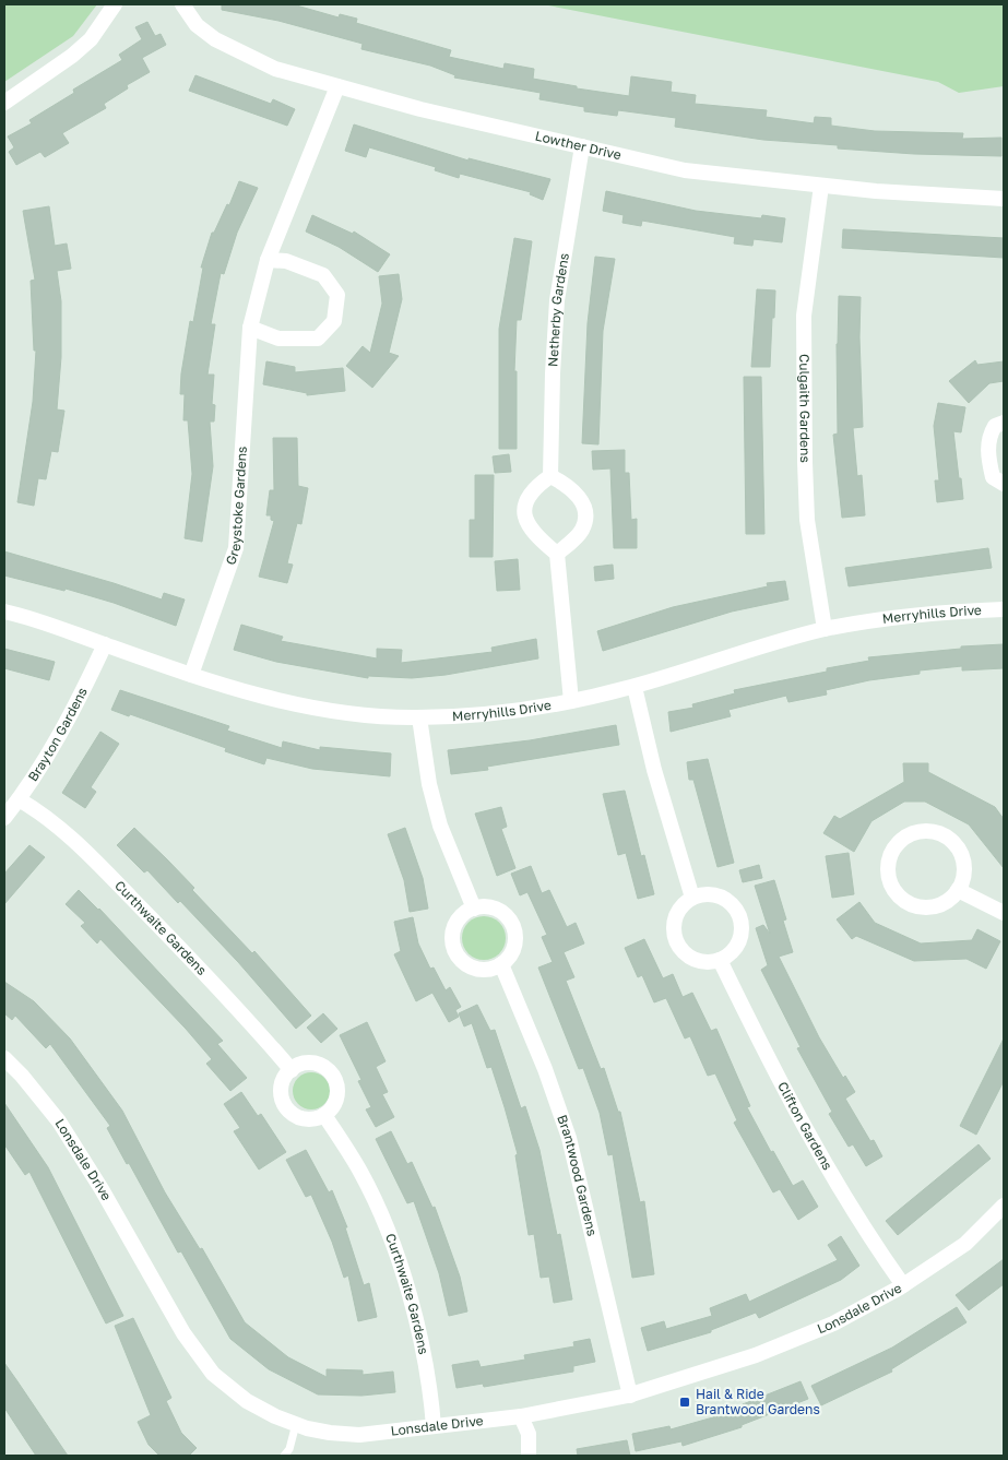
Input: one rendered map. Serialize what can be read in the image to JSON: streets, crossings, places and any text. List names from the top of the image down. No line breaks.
{"streets":{"street":["Lowther Drive","Netherby Gardens","Culgaith Gardens","Greystoke Gardens","Merryhills Drive","Brayton Gardens","Curthwaite Gardens","Clifton Gardens","Lonsdale Drive","Brantwood Gardens"]},"crossings":[["Lowther Drive","Netherby Gardens"],["Lowther Drive","Culgaith Gardens"],["Lowther Drive","Greystoke Gardens"],["Culgaith Gardens","Merryhills Drive"],["Greystoke Gardens","Merryhills Drive"],["Merryhills Drive","Brayton Gardens"],["Brayton Gardens","Curthwaite Gardens"],["Curthwaite Gardens","Lonsdale Drive"],["Clifton Gardens","Lonsdale Drive"],["Lonsdale Drive","Brantwood Gardens"]],"places":{"transit":["Hail & Ride Brantwood Gardens"]}}
